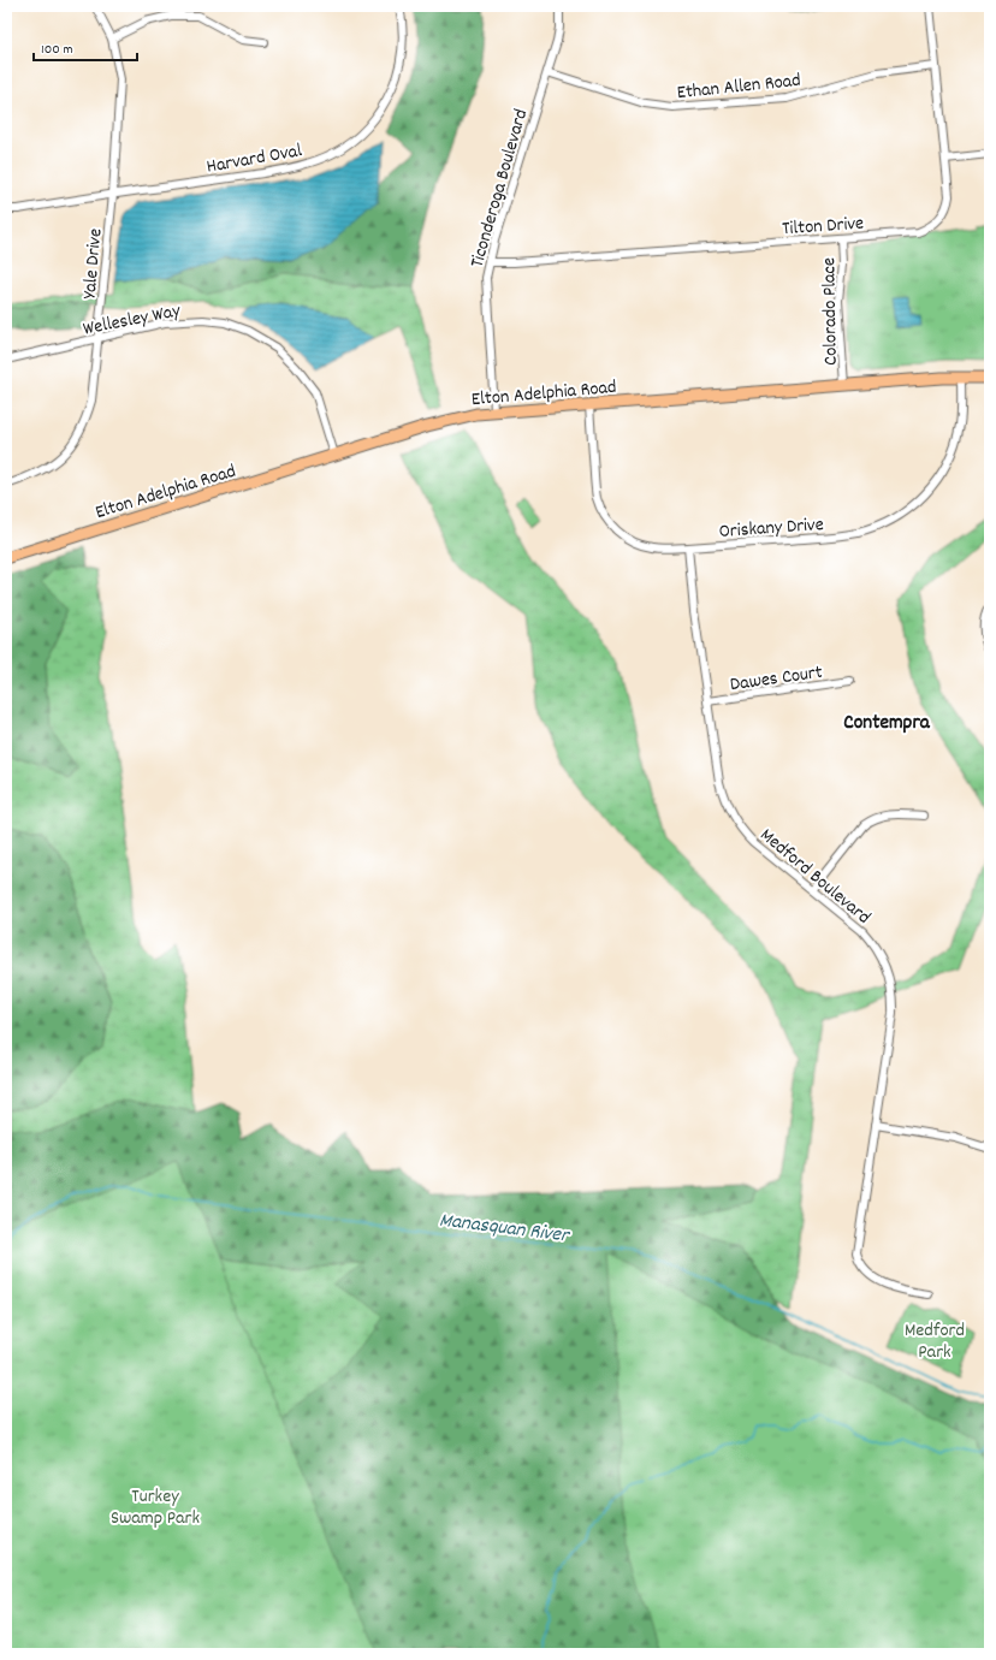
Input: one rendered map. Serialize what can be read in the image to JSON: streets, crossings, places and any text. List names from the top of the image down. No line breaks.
{"streets":{"main road":["Elton Adelphia Road"],"street":["Ethan Allen Road","Harvard Oval","Ticonderoga Boulevard","Tilton Drive","Yale Drive","Colorado Place","Wellesley Way","Oriskany Drive","Dawes Court","Medford Boulevard"]},"crossings":[["Ethan Allen Road","Ticonderoga Boulevard"],["Ethan Allen Road","Tilton Drive"],["Harvard Oval","Yale Drive"],["Ticonderoga Boulevard","Tilton Drive"],["Ticonderoga Boulevard","Elton Adelphia Road"],["Tilton Drive","Colorado Place"],["Yale Drive","Wellesley Way"],["Colorado Place","Elton Adelphia Road"],["Wellesley Way","Elton Adelphia Road"],["Elton Adelphia Road","Oriskany Drive"],["Oriskany Drive","Medford Boulevard"],["Dawes Court","Medford Boulevard"]],"districts":["Contempra"],"water":["Manasquan River"],"parks":["Medford Park","Turkey Swamp Park"],"scale_bar":"100 m"}
